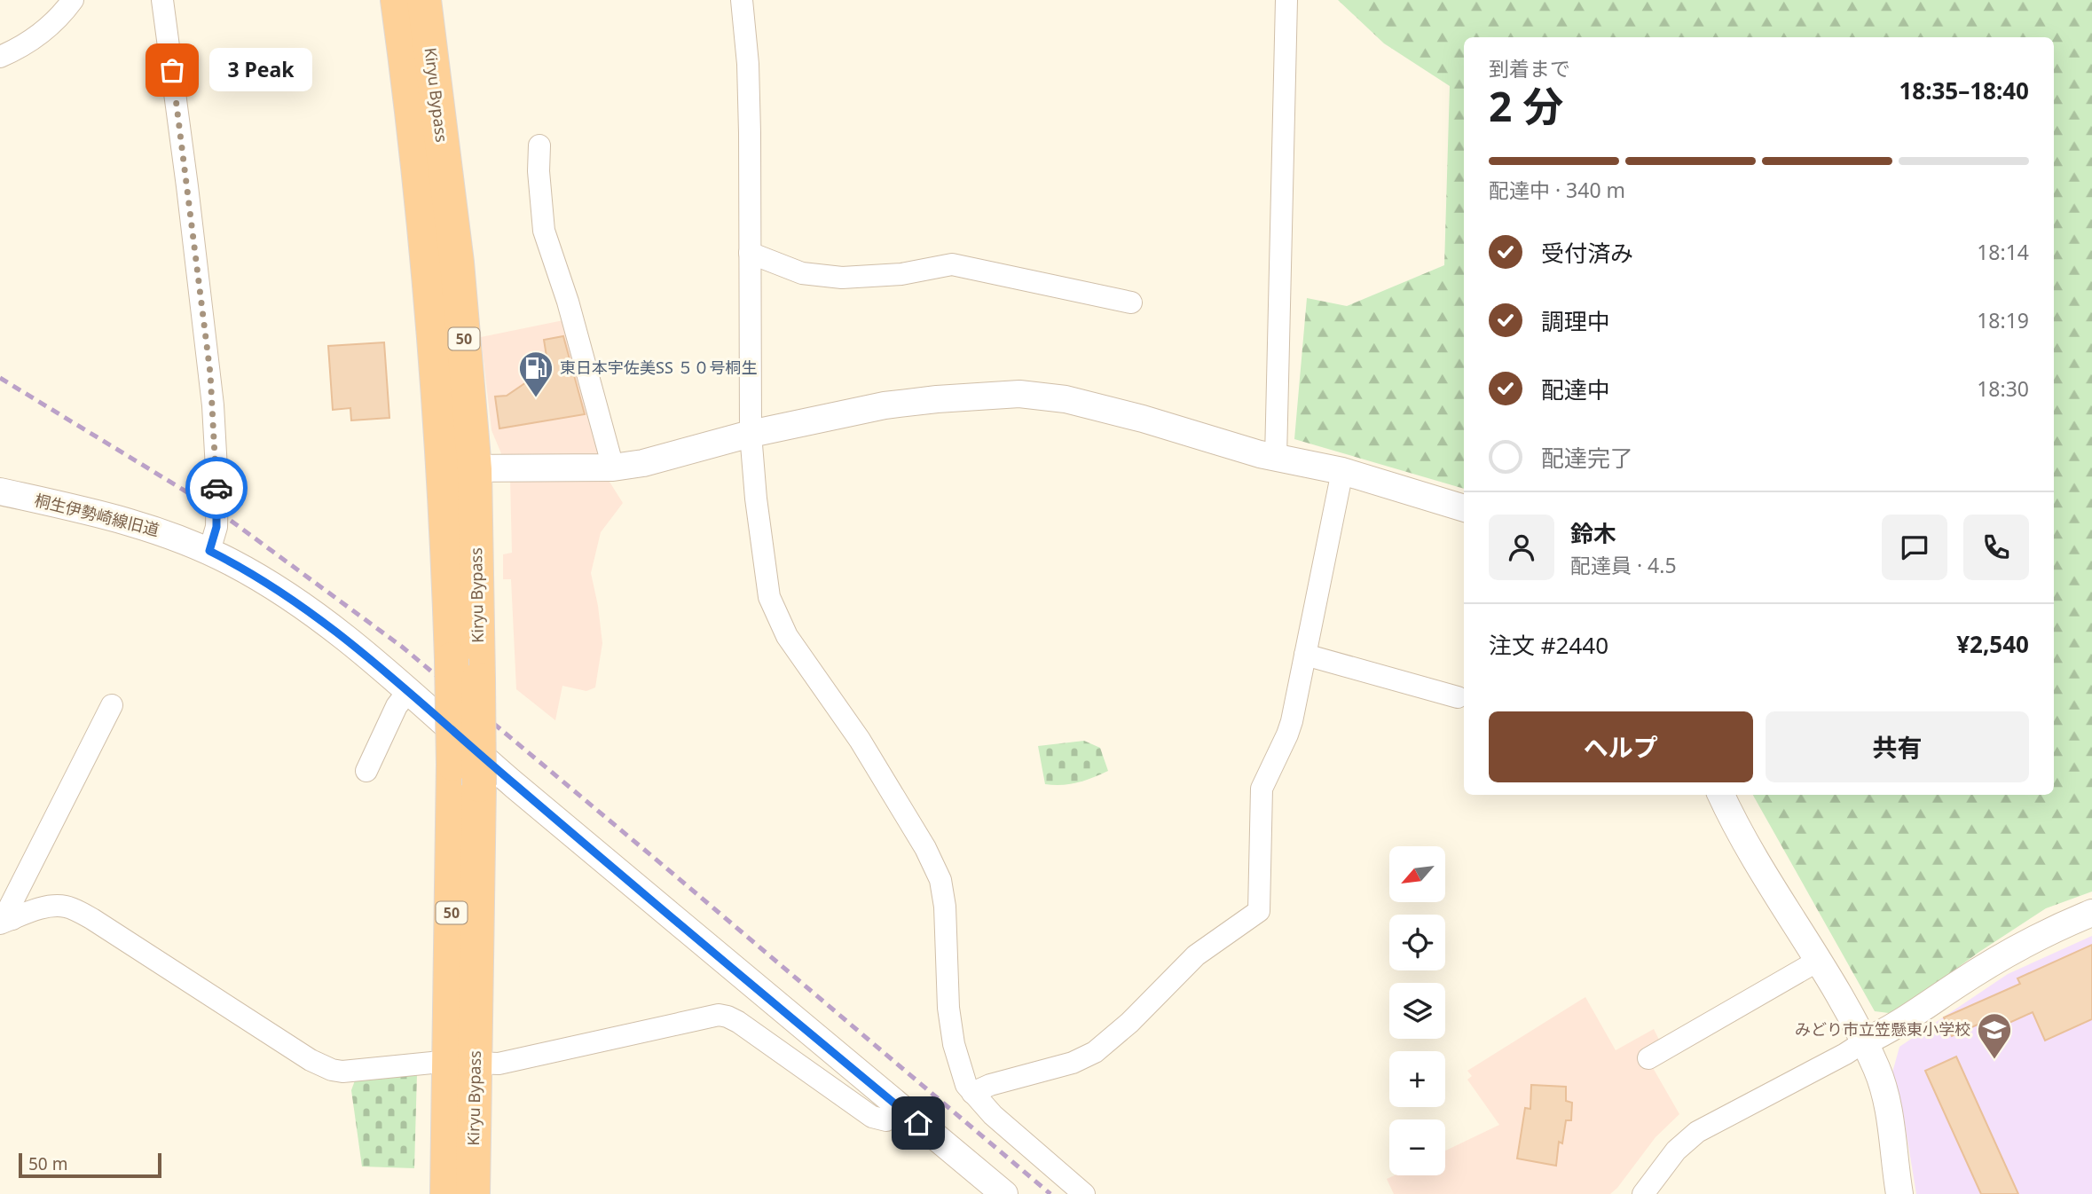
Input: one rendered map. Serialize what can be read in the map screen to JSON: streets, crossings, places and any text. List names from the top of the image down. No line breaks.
{"streets":{"highway":["Kiryu Bypass","50"],"street":["桐生伊勢崎線旧道"]},"crossings":[["Kiryu Bypass","50"]],"places":{"other":["3 Peak"],"fuel station":["東日本宇佐美SS ５０号桐生"],"school or university":["みどり市立笠懸東小学校"]},"scale_bar":"50 m","north":"bottom left","page":{"heading":["2 分","到着まで","18:35–18:40"],"panel":["鈴木","配達員 · 4.5","注文 #2440","¥2,540"],"bubble":"3 Peak","bar":"配達中 · 340 m","list":[["受付済み","18:14"],["調理中","18:19"],["配達中","18:30"],"配達完了"],"buttons":["ヘルプ","共有"],"map_buttons":["+","−"],"scale":"50 m"}}
